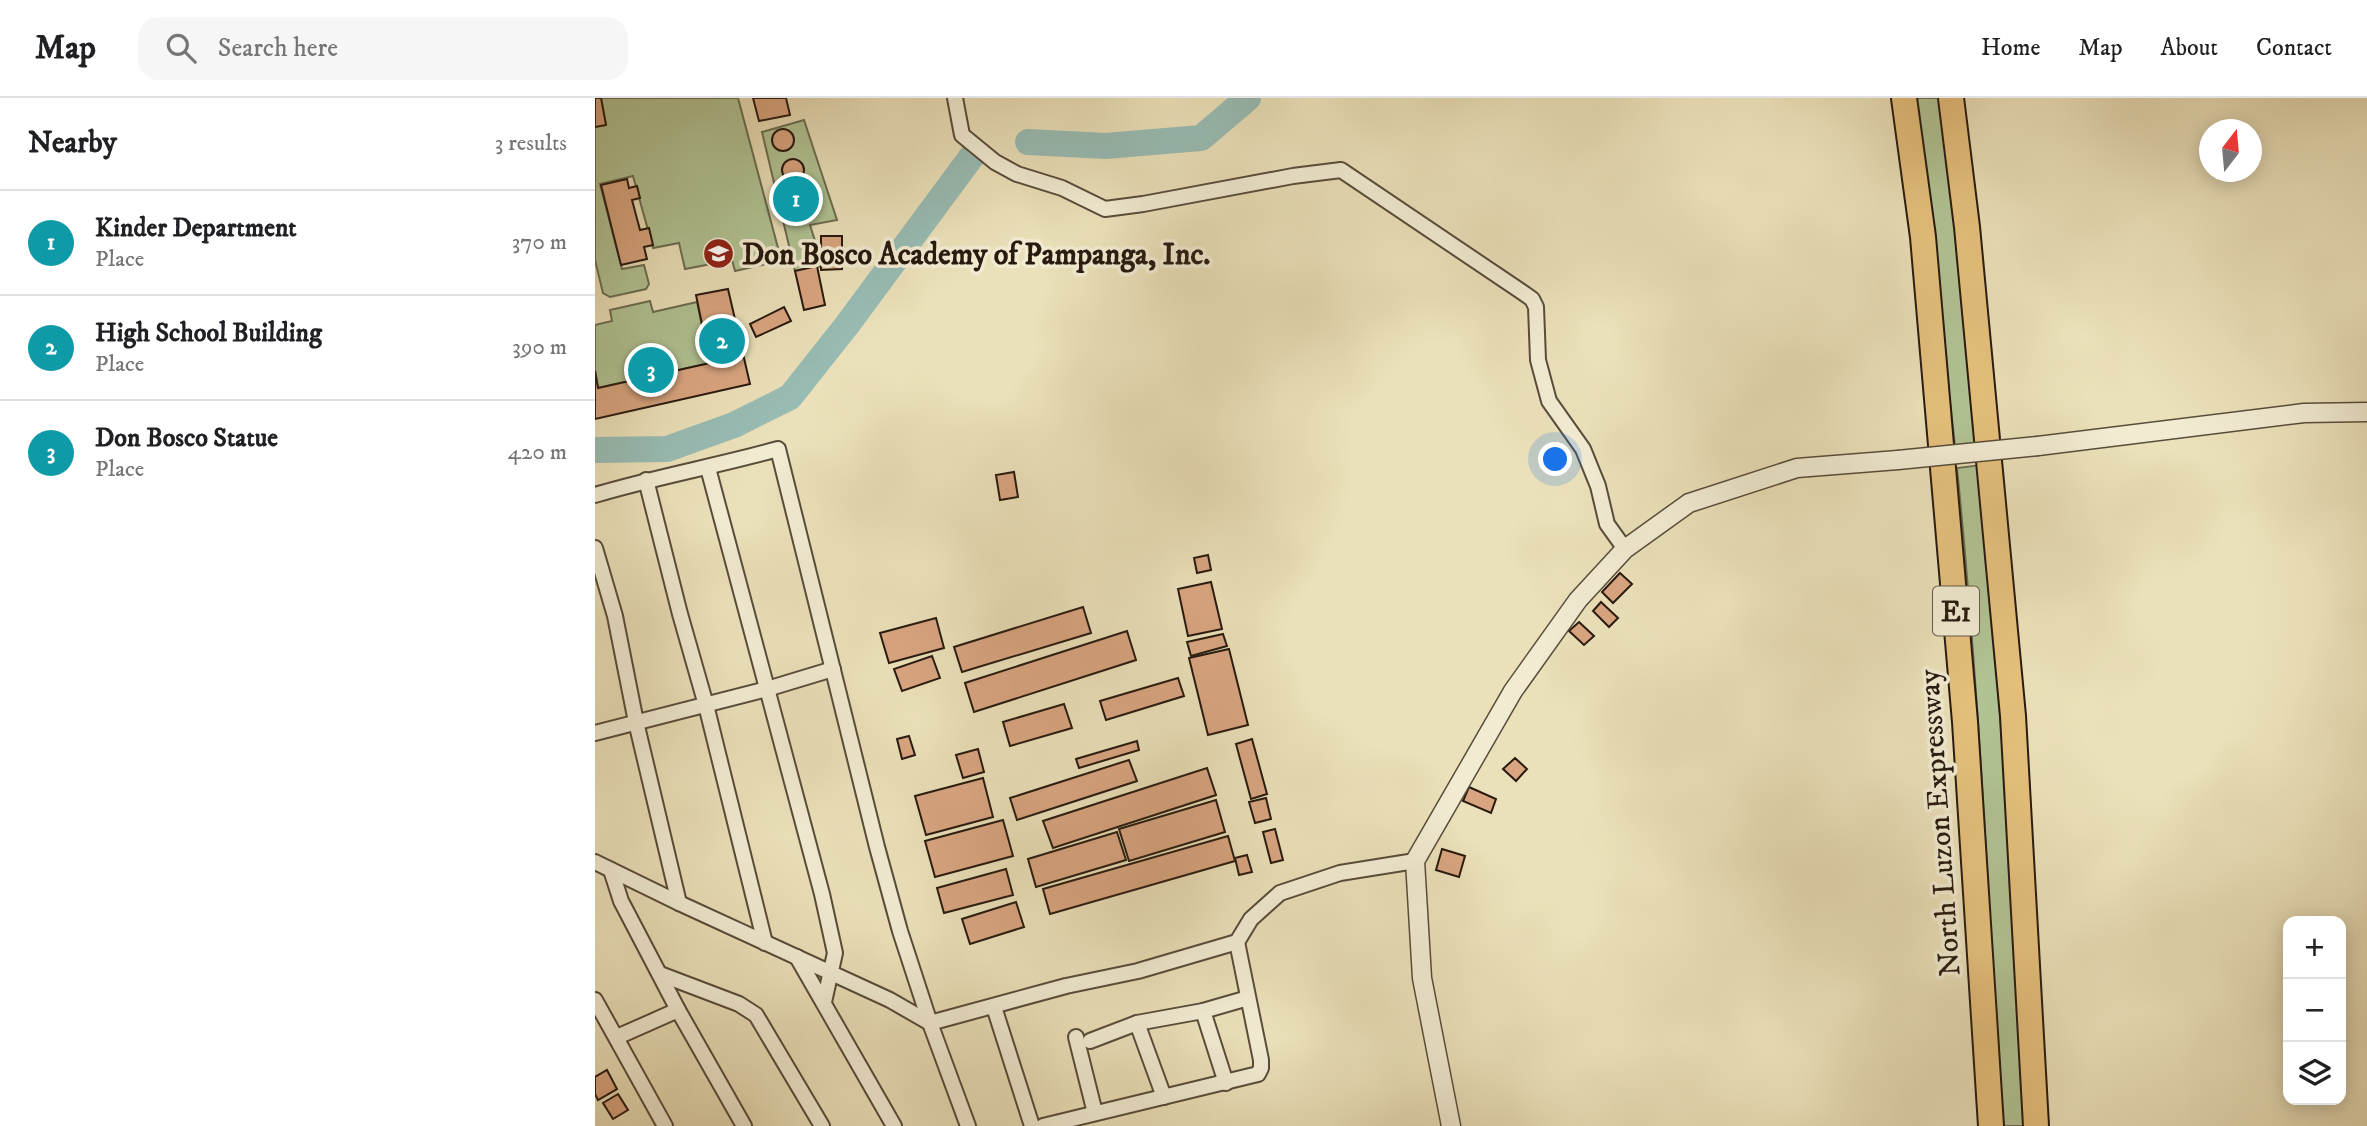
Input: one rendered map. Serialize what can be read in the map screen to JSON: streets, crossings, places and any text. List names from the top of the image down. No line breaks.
{"streets":{"highway":["E1","North Luzon Expressway"]},"places":{"school or university":["Don Bosco Academy of Pampanga, Inc."]},"north":"top","page":{"header":"Map","search":"Search here","nav":["Home","Map","About","Contact"],"heading":["Nearby","3 results"],"pins":["1","2","3"],"list":[{"mark":"1","name":"Kinder Department","note":"Place","value":"370 m"},{"mark":"2","name":"High School Building","note":"Place","value":"390 m"},{"mark":"3","name":"Don Bosco Statue","note":"Place","value":"420 m"}],"map_buttons":["+","−"]}}
